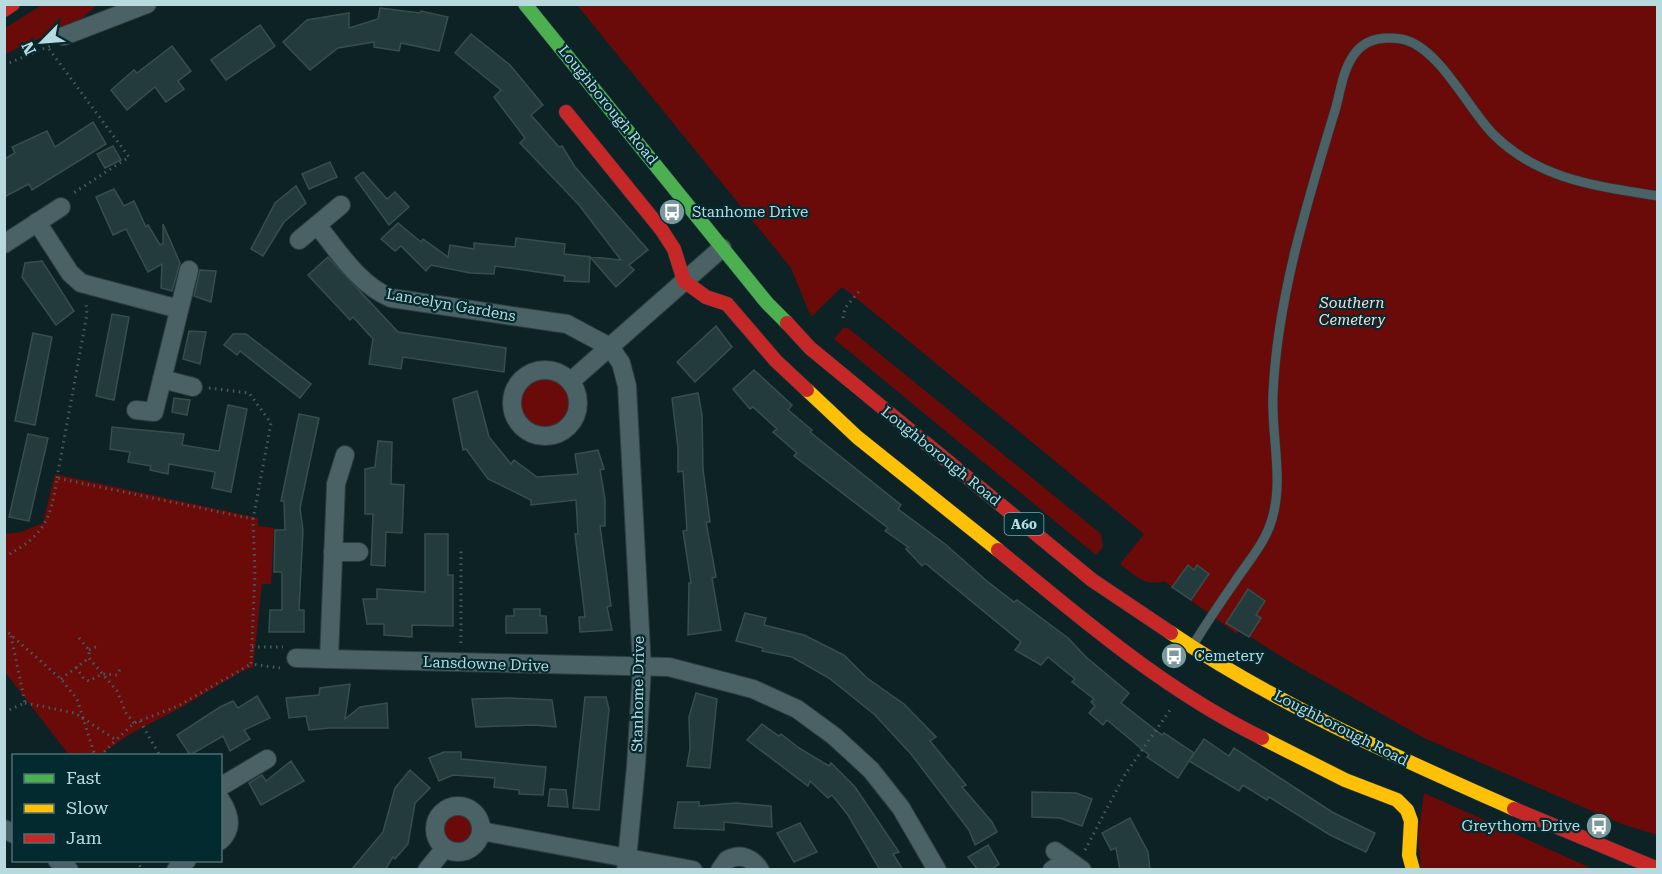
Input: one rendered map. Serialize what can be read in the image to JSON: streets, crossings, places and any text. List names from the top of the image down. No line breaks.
{"streets":{"main road":["Loughborough Road","A60"],"street":["Lancelyn Gardens","Lansdowne Drive","Stanhome Drive"]},"crossings":[["Lancelyn Gardens","Stanhome Drive"],["Lansdowne Drive","Stanhome Drive"]],"parks":["Southern Cemetery"],"places":{"bus stop":["Stanhome Drive","Cemetery","Greythorn Drive"]},"legend":["Fast","Slow","Jam"],"north":"bottom left"}
